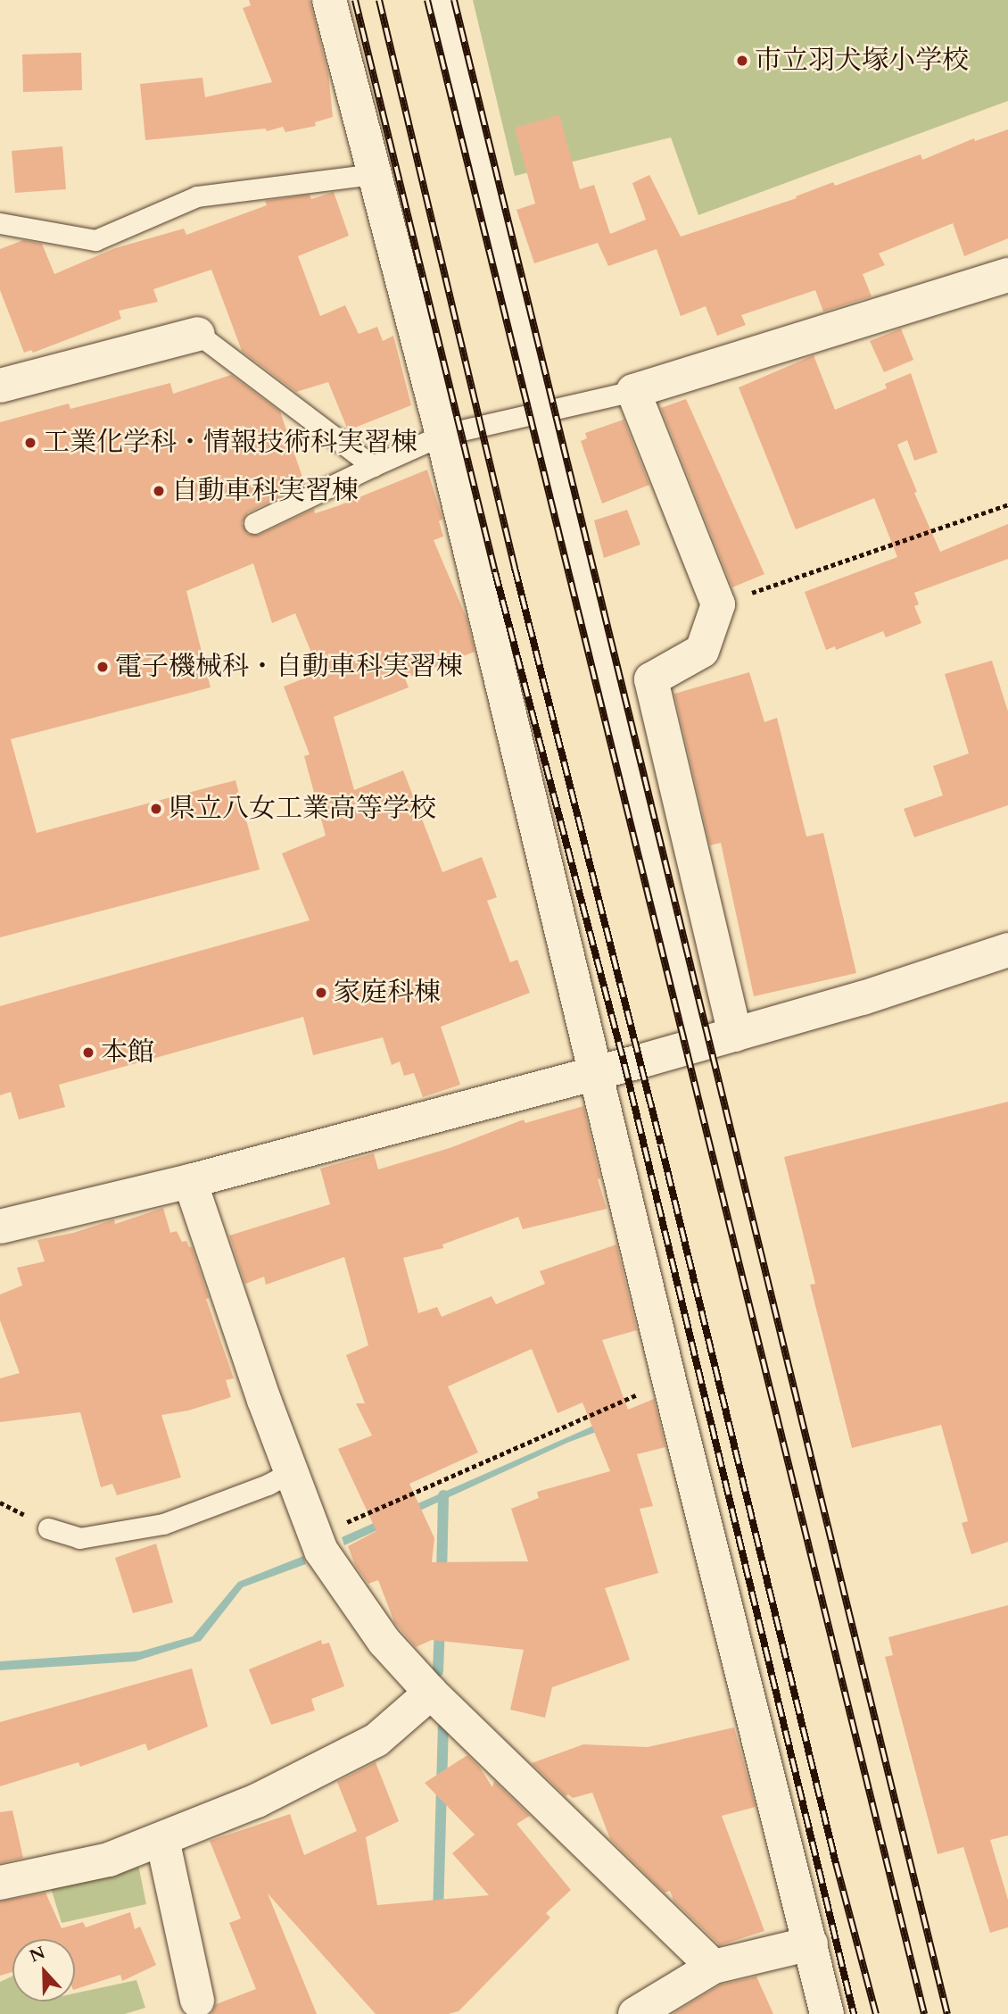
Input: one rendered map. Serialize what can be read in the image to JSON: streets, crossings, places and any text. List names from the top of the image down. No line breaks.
{"places":["市立羽犬塚小学校","工業化学科・情報技術科実習棟","自動車科実習棟","電子機械科・自動車科実習棟","県立八女工業高等学校","家庭科棟","本館"],"north":"top"}
